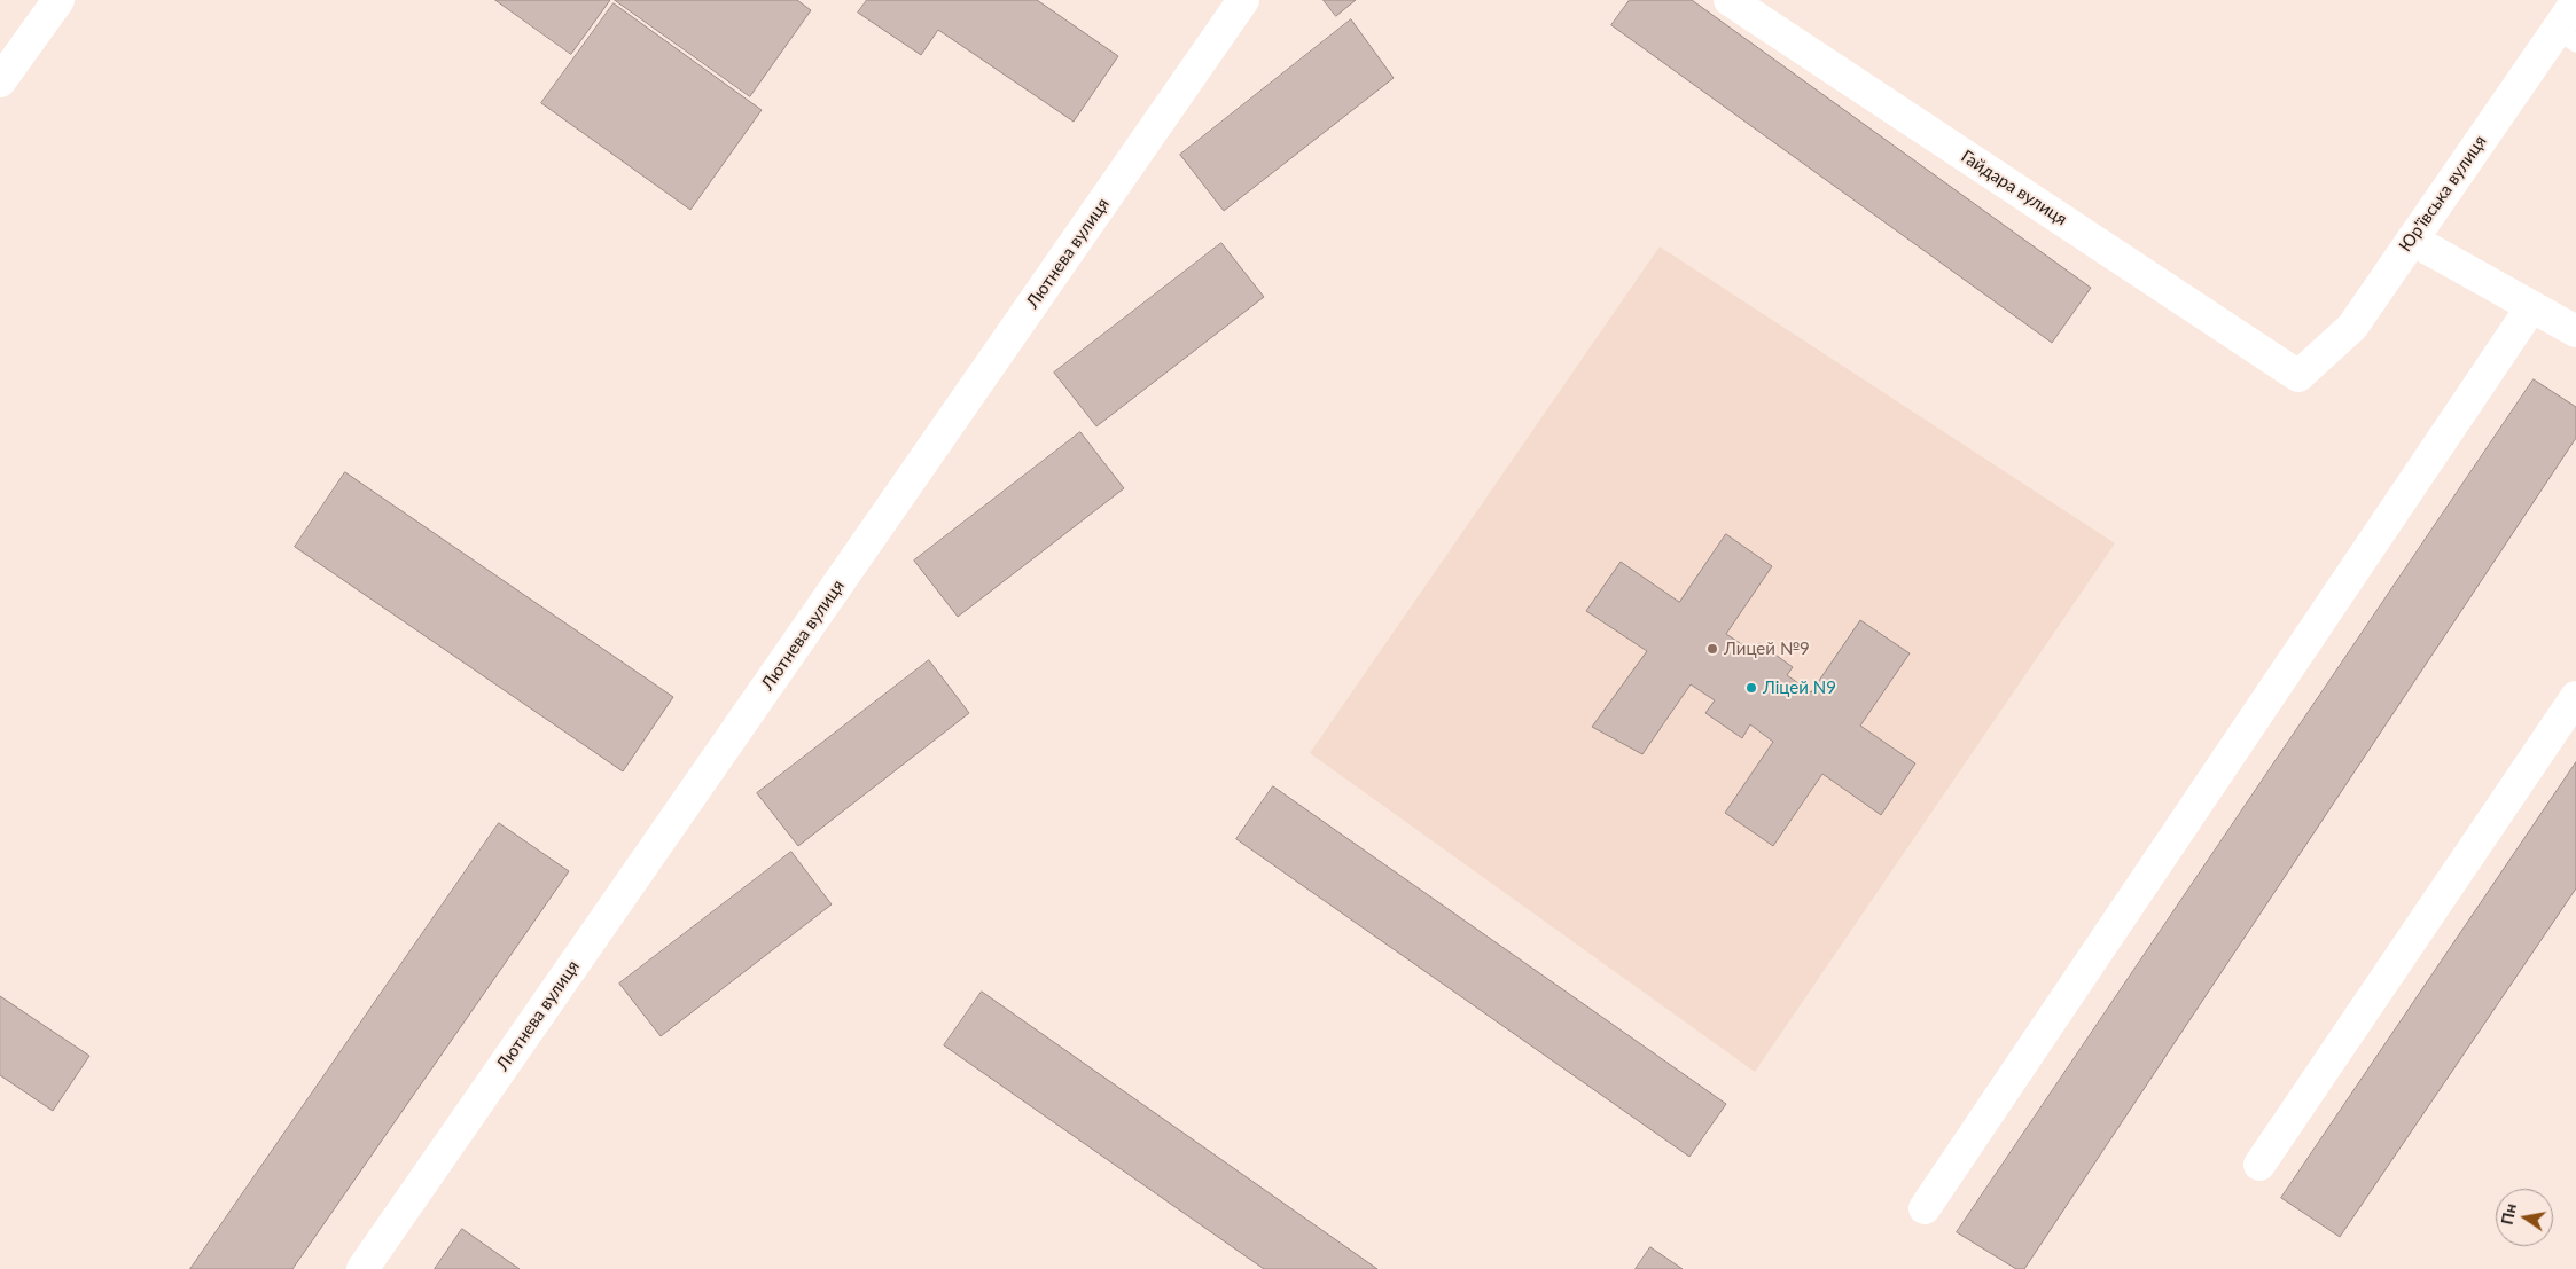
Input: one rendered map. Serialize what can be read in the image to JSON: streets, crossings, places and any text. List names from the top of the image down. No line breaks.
{"streets":{"street":["Гайдара вулиця","Юр’ївська вулиця","Лютнева вулиця"]},"crossings":[["Гайдара вулиця","Юр’ївська вулиця"]],"places":["Лицей №9","Ліцей N9"],"north":"left"}
